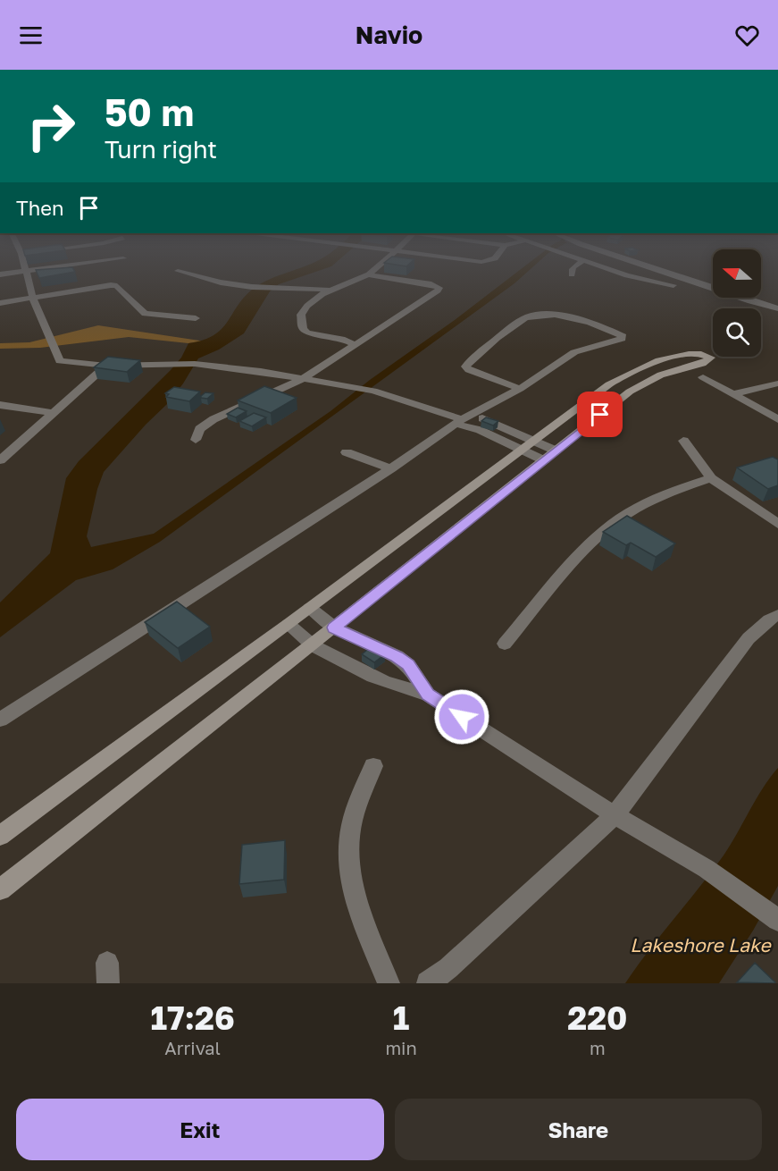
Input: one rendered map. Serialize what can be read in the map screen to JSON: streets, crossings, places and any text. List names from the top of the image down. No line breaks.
{"water":["Lakeshore Lake"],"north":"left","page":{"header":"Navio","turn":["50 m","Turn right"],"then":"Then","eta":["17:26","Arrival","1","min","220","m"],"buttons":["Exit","Share"]}}
